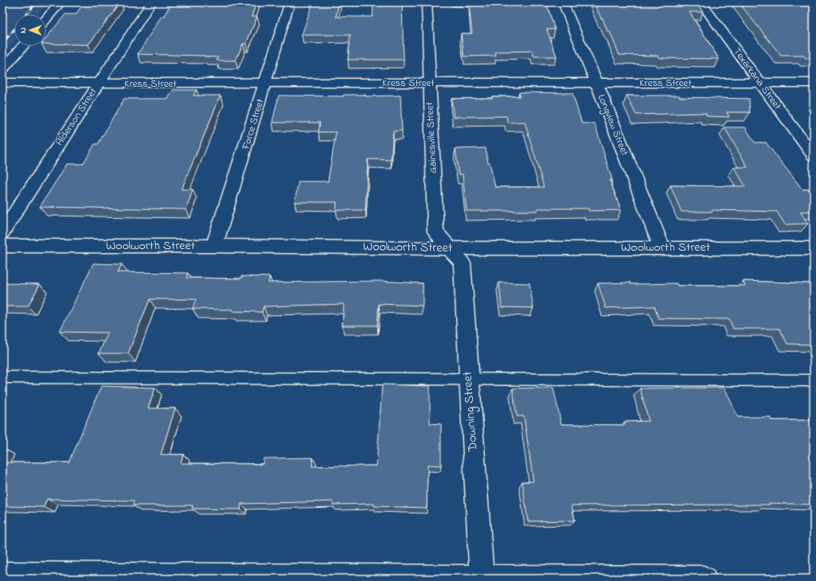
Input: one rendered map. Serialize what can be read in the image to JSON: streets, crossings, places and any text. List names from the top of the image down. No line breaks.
{"streets":{"street":["Texarkana Street","Kress Street","Alderson Street","Force Street","Longview Street","Gainesville Street","Woolworth Street","Downing Street"]},"crossings":[["Texarkana Street","Kress Street"],["Kress Street","Alderson Street"],["Kress Street","Force Street"],["Kress Street","Longview Street"],["Kress Street","Gainesville Street"],["Force Street","Woolworth Street"],["Longview Street","Woolworth Street"],["Gainesville Street","Woolworth Street"],["Gainesville Street","Downing Street"],["Woolworth Street","Downing Street"]],"north":"left"}
